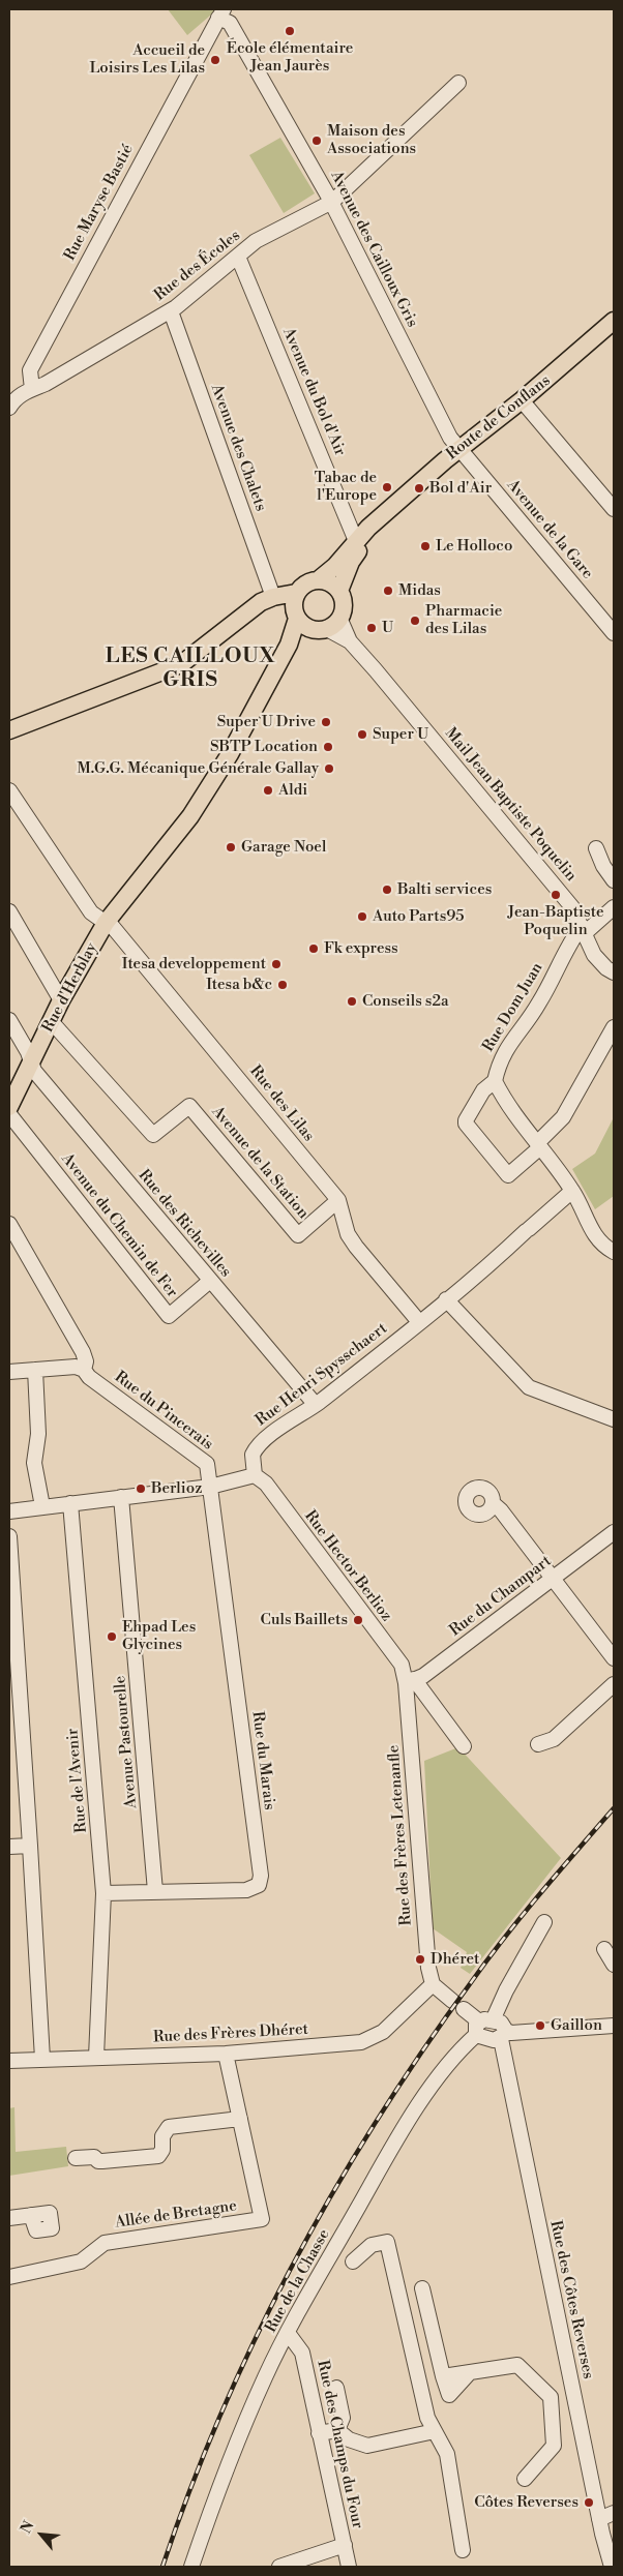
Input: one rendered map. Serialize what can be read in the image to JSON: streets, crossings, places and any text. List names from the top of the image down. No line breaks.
{"streets":{"main road":["Route de Conflans","Rue d'Herblay"],"street":["Rue Maryse Bastié","Avenue des Cailloux Gris","Rue des Écoles","Avenue du Bol d'Air","Avenue des Chalets","Avenue de la Gare","Mail Jean Baptiste Poquelin","Rue Dom Juan","Rue des Lilas","Avenue de la Station","Rue des Richevilles","Avenue du Chemin de Fer","Rue Henri Spysschaert","Rue du Pincerais","Rue Hector Berlioz","Rue du Champart","Avenue Pastourelle","Rue du Marais","Rue de l'Avenir","Rue des Frères Letenanfle","Rue des Frères Dhéret","Allée de Bretagne","Rue de la Chasse","Rue des Côtes Reverses","Rue des Champs du Four"]},"crossings":[["Rue Maryse Bastié","Avenue des Cailloux Gris"],["Rue Maryse Bastié","Rue des Écoles"],["Avenue des Cailloux Gris","Rue des Écoles"],["Avenue des Cailloux Gris","Route de Conflans"],["Avenue des Cailloux Gris","Avenue de la Gare"],["Rue des Écoles","Avenue du Bol d'Air"],["Rue des Écoles","Avenue des Chalets"],["Avenue du Bol d'Air","Route de Conflans"],["Route de Conflans","Avenue de la Gare"],["Route de Conflans","Mail Jean Baptiste Poquelin"],["Mail Jean Baptiste Poquelin","Rue Dom Juan"],["Rue d'Herblay","Rue des Lilas"],["Rue d'Herblay","Avenue de la Station"],["Rue d'Herblay","Rue des Richevilles"],["Rue des Lilas","Avenue de la Station"],["Rue des Richevilles","Avenue du Chemin de Fer"],["Rue des Richevilles","Rue Henri Spysschaert"],["Rue Henri Spysschaert","Rue Hector Berlioz"],["Rue du Pincerais","Rue du Marais"],["Rue Hector Berlioz","Rue du Champart"],["Rue Hector Berlioz","Rue des Frères Letenanfle"],["Rue du Champart","Rue des Frères Letenanfle"],["Avenue Pastourelle","Rue du Marais"],["Rue du Marais","Rue de l'Avenir"],["Rue de l'Avenir","Rue des Frères Dhéret"],["Rue des Frères Letenanfle","Rue des Frères Dhéret"],["Rue de la Chasse","Rue des Champs du Four"]],"districts":["LES CAILLOUX GRIS"],"places":["École élémentaire Jean Jaurès","Accueil de Loisirs Les Lilas","Maison des Associations","Tabac de l'Europe","Bol d'Air","Le Holloco","Midas","Pharmacie des Lilas","U","Super U Drive","Super U","SBTP Location","M.G.G. Mécanique Générale Gallay","Aldi","Garage Noel","Balti services","Jean-Baptiste Poquelin","Auto Parts95","Fk express","Itesa developpement","Itesa b&c","Conseils s2a","Berlioz","Culs Baillets","Ehpad Les Glycines","Dhéret","Gaillon","Côtes Reverses"],"north":"top left"}
